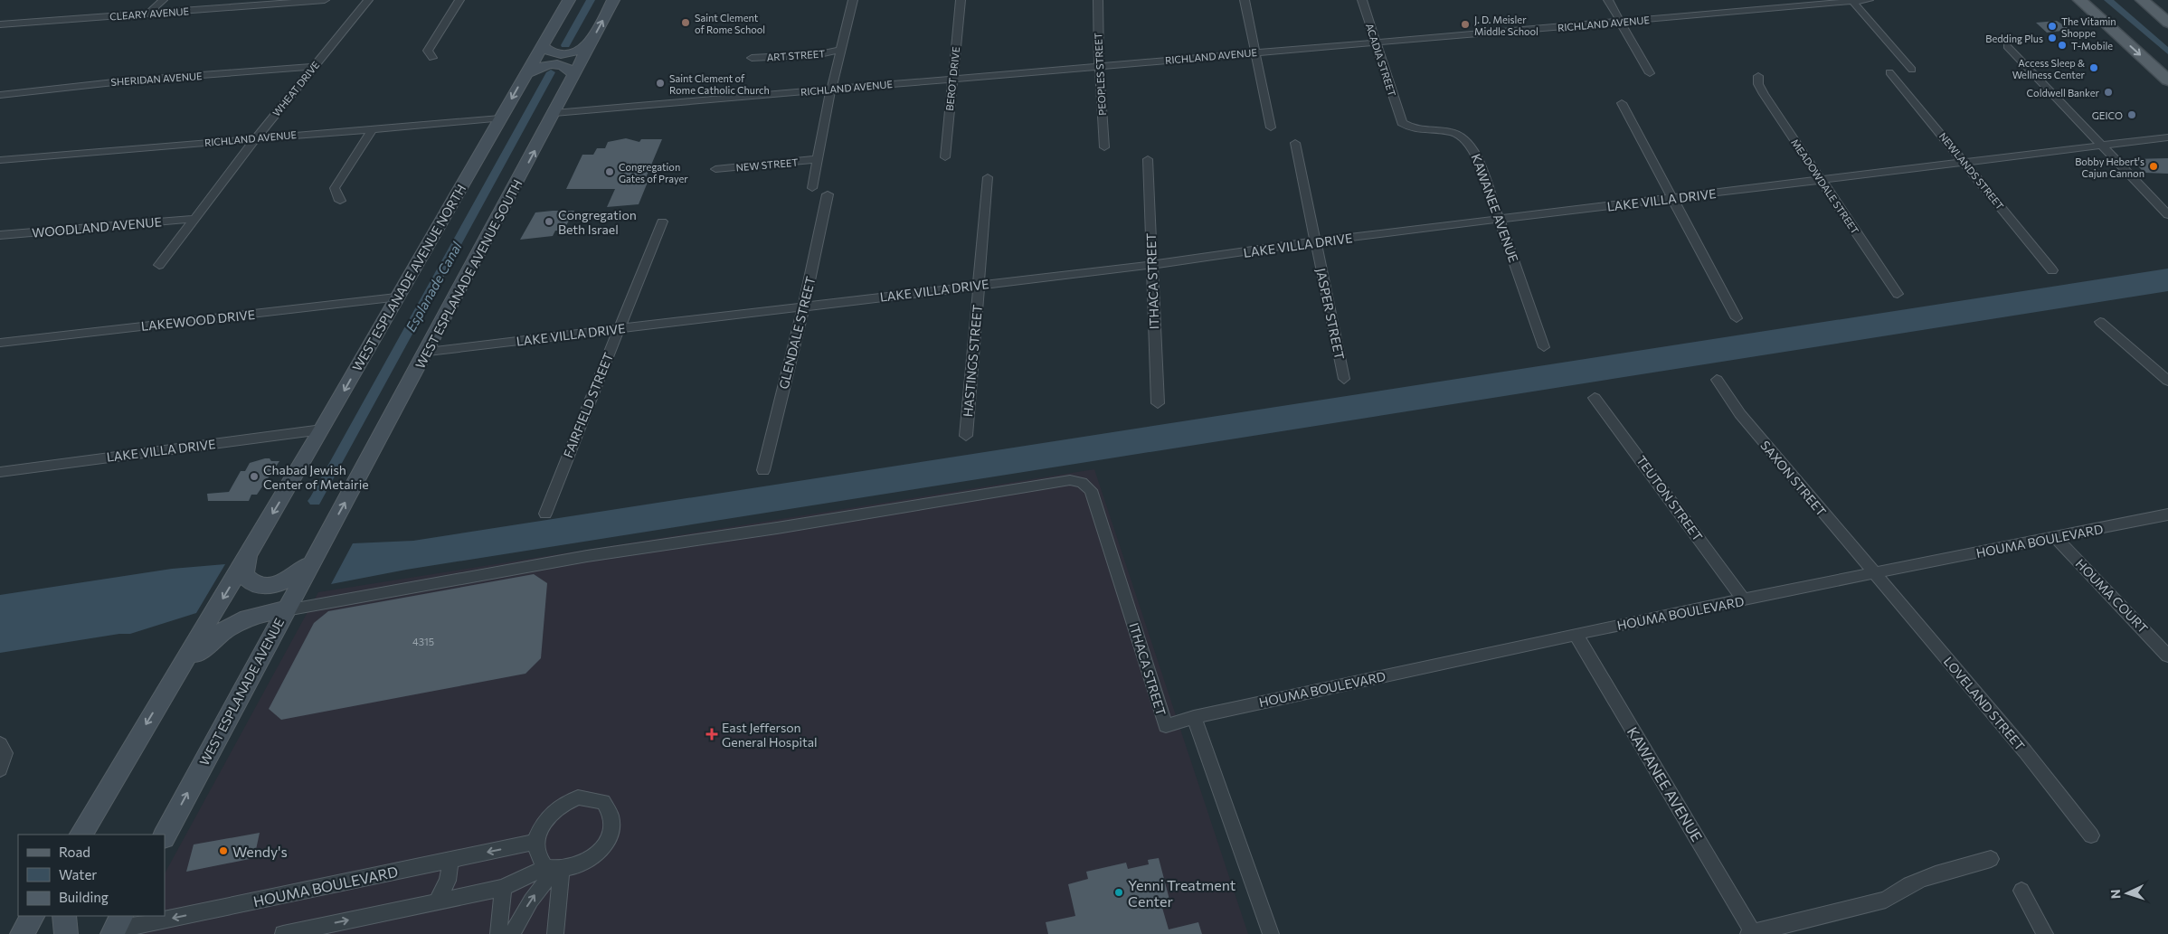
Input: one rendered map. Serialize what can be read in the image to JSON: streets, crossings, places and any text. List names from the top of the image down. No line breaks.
{"streets":{"main road":["WEST ESPLANADE AVENUE SOUTH","WEST ESPLANADE AVENUE NORTH","WEST ESPLANADE AVENUE"],"street":["CLEARY AVENUE","RICHLAND AVENUE","ART STREET","ACADIA STREET","PEOPLES STREET","SHERIDAN AVENUE","BEROT DRIVE","WHEAT DRIVE","NEW STREET","NEWLANDS STREET","MEADOWDALE STREET","LAKE VILLA DRIVE","KAWANEE AVENUE","WOODLAND AVENUE","ITHACA STREET","JASPER STREET","LAKEWOOD DRIVE","GLENDALE STREET","HASTINGS STREET","FAIRFIELD STREET","SAXON STREET","TEUTON STREET","HOUMA BOULEVARD","HOUMA COURT","LOVELAND STREET"]},"crossings":[["RICHLAND AVENUE","ACADIA STREET"],["RICHLAND AVENUE","PEOPLES STREET"],["RICHLAND AVENUE","BEROT DRIVE"],["RICHLAND AVENUE","WHEAT DRIVE"],["RICHLAND AVENUE","WEST ESPLANADE AVENUE SOUTH"],["RICHLAND AVENUE","WEST ESPLANADE AVENUE NORTH"],["ACADIA STREET","KAWANEE AVENUE"],["SHERIDAN AVENUE","WHEAT DRIVE"],["WHEAT DRIVE","WOODLAND AVENUE"],["NEWLANDS STREET","LAKE VILLA DRIVE"],["MEADOWDALE STREET","LAKE VILLA DRIVE"],["LAKE VILLA DRIVE","KAWANEE AVENUE"],["LAKE VILLA DRIVE","WEST ESPLANADE AVENUE SOUTH"],["LAKE VILLA DRIVE","WEST ESPLANADE AVENUE NORTH"],["LAKE VILLA DRIVE","ITHACA STREET"],["LAKE VILLA DRIVE","JASPER STREET"],["LAKE VILLA DRIVE","GLENDALE STREET"],["LAKE VILLA DRIVE","HASTINGS STREET"],["LAKE VILLA DRIVE","FAIRFIELD STREET"],["KAWANEE AVENUE","HOUMA BOULEVARD"],["WEST ESPLANADE AVENUE SOUTH","WEST ESPLANADE AVENUE"],["WEST ESPLANADE AVENUE NORTH","LAKEWOOD DRIVE"],["ITHACA STREET","HOUMA BOULEVARD"],["ITHACA STREET","WEST ESPLANADE AVENUE"],["SAXON STREET","HOUMA BOULEVARD"],["SAXON STREET","LOVELAND STREET"],["TEUTON STREET","HOUMA BOULEVARD"],["HOUMA BOULEVARD","HOUMA COURT"],["HOUMA BOULEVARD","LOVELAND STREET"]],"one_way":["WEST ESPLANADE AVENUE SOUTH","WEST ESPLANADE AVENUE NORTH"],"water":["Esplanade Canal"],"places":{"other":["Saint Clement of Rome School","J. D. Meisler Middle School","The Vitamin Shoppe","Bedding Plus","T-Mobile","Access Sleep & Wellness Center","Saint Clement of Rome Catholic Church","Coldwell Banker","GEICO","Bobby Hebert's Cajun Cannon","Congregation Gates of Prayer","Congregation Beth Israel","Chabad Jewish Center of Metairie","Wendy's","Yenni Treatment Center"],"health":["East Jefferson General Hospital"]},"house_numbers":["4315"],"legend":["Road","Water","Building"],"north":"left"}
